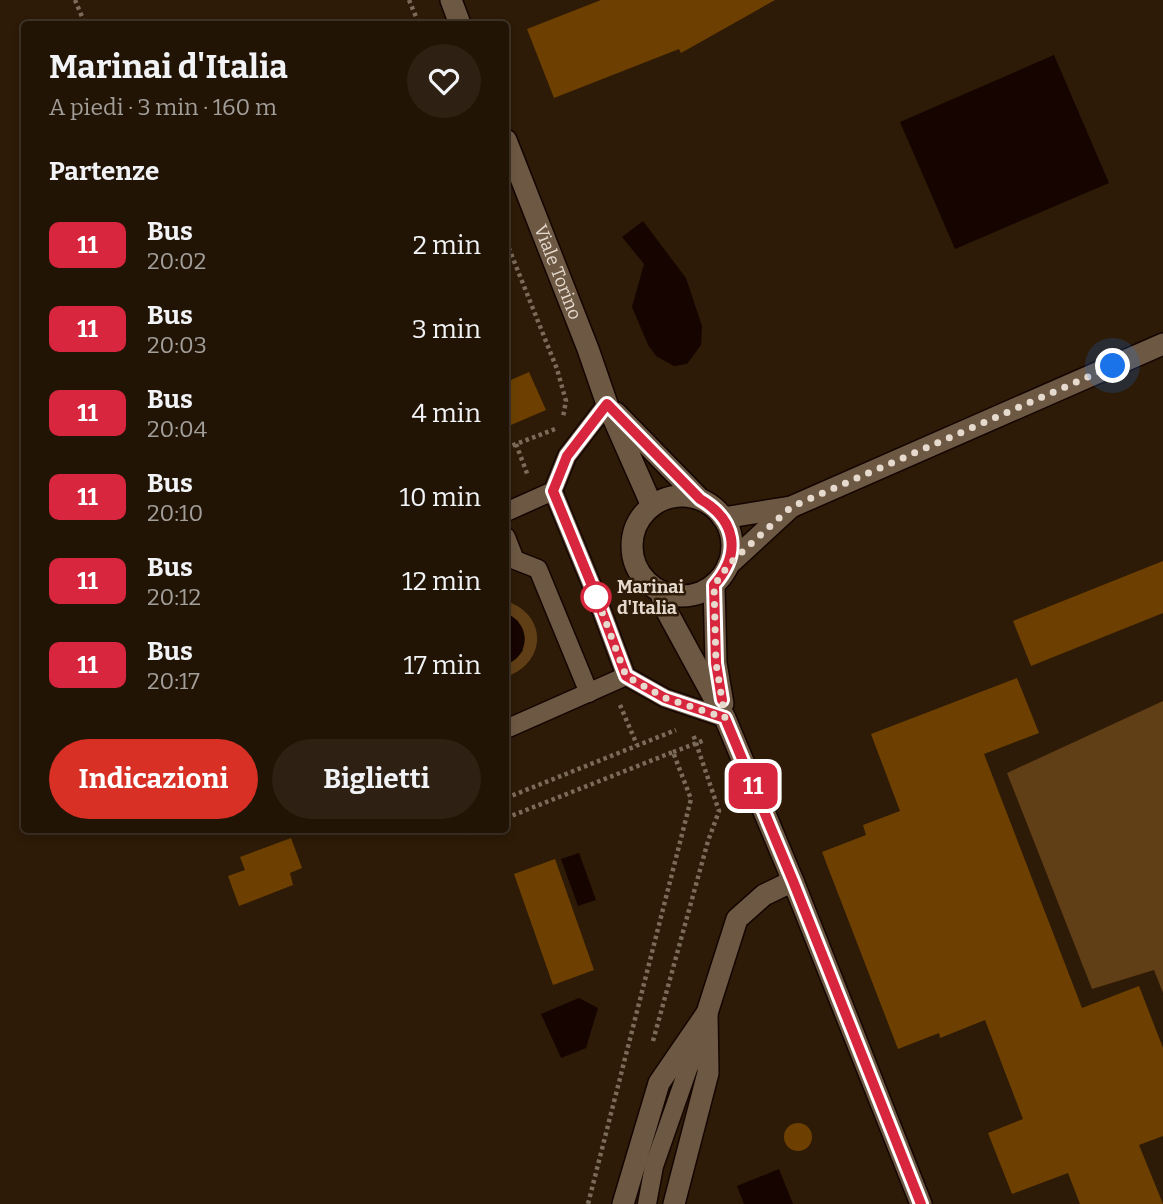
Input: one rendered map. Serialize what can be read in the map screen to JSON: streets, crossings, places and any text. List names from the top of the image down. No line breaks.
{"streets":{"street":["Viale Torino"]},"places":["Marinai d'Italia"],"lines":["bus line 11"],"page":{"on_map":"11","heading":[["Marinai d'Italia","A piedi · 3 min · 160 m"],"Partenze"],"list":[{"mark":"11","name":"Bus","note":"20:02","value":"2 min"},{"mark":"11","name":"Bus","note":"20:03","value":"3 min"},{"mark":"11","name":"Bus","note":"20:04","value":"4 min"},{"mark":"11","name":"Bus","note":"20:10","value":"10 min"},{"mark":"11","name":"Bus","note":"20:12","value":"12 min"},{"mark":"11","name":"Bus","note":"20:17","value":"17 min"}],"buttons":["Indicazioni","Biglietti"]}}
